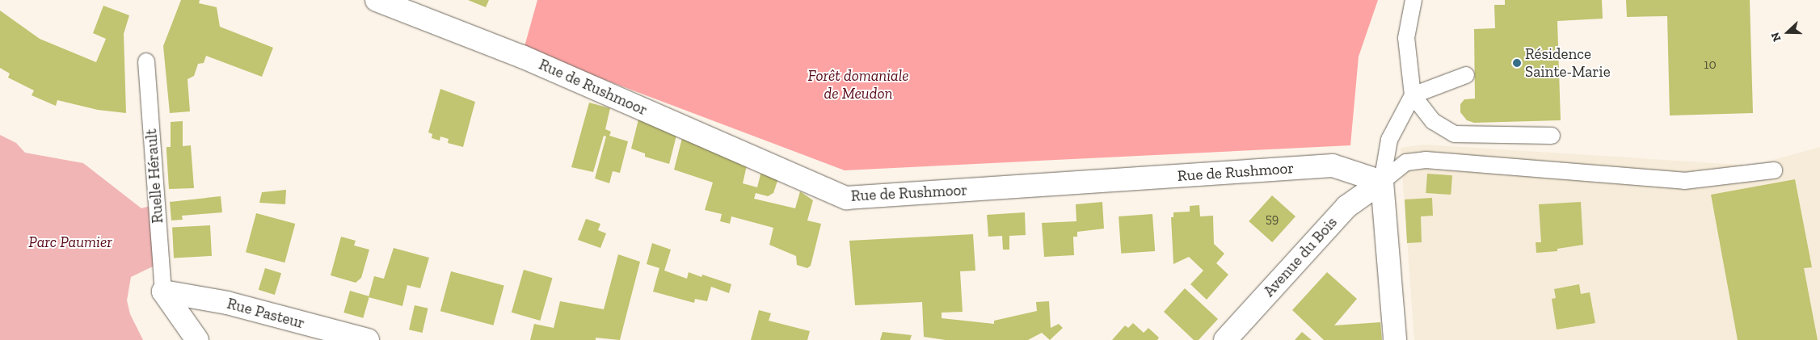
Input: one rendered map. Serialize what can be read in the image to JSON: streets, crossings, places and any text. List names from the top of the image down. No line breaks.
{"streets":{"street":["Rue de Rushmoor","Avenue du Bois","Rue Pasteur"],"lane":["Ruelle Hérault"]},"crossings":[["Rue de Rushmoor","Avenue du Bois"],["Ruelle Hérault","Rue Pasteur"]],"parks":["Forêt domaniale de Meudon","Parc Paumier"],"places":["Résidence Sainte-Marie"],"house_numbers":["10","59"],"north":"left"}
